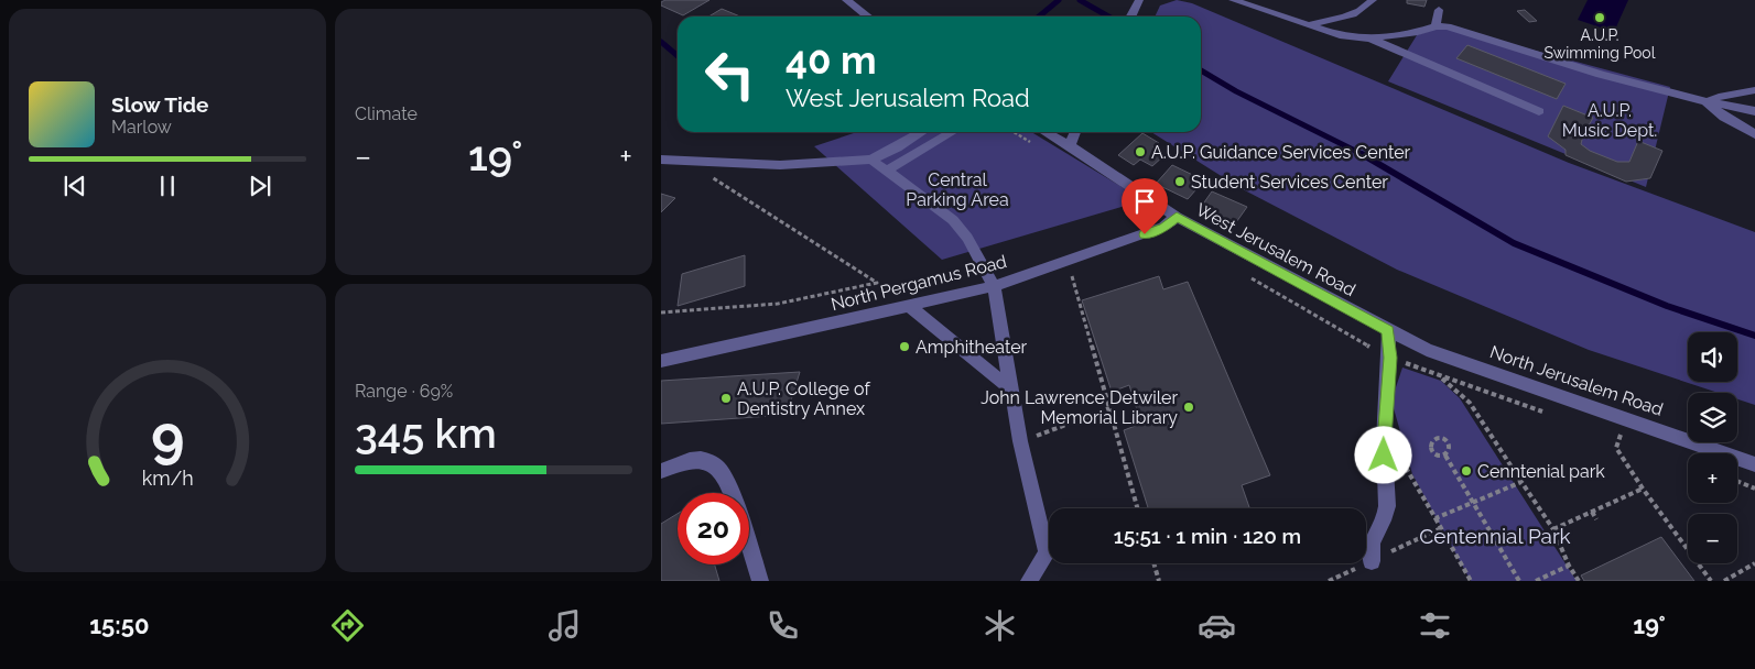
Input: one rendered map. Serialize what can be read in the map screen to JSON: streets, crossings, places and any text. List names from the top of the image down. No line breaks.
{"streets":{"lane":["West Jerusalem Road","North Pergamus Road","North Jerusalem Road"]},"crossings":[["West Jerusalem Road","North Pergamus Road"],["West Jerusalem Road","North Jerusalem Road"]],"parks":["A.U.P. Music Dept.","Central Parking Area","Centennial Park"],"places":["A.U.P. Swimming Pool","A.U.P. Guidance Services Center","Student Services Center","Amphitheater","A.U.P. College of Dentistry Annex","John Lawrence Detwiler Memorial Library","Cenntenial park"],"page":{"tile":["Climate",["Range · 69%","345 km"]],"turn":["40 m","West Jerusalem Road"],"song":["Slow Tide","Marlow"],"heat":["−","19°","+"],"map_buttons":["+","−"],"limit":"20","trip":"15:51 · 1 min · 120 m","tabs":["15:50","19°"],"gauge":["9","km/h"]}}
